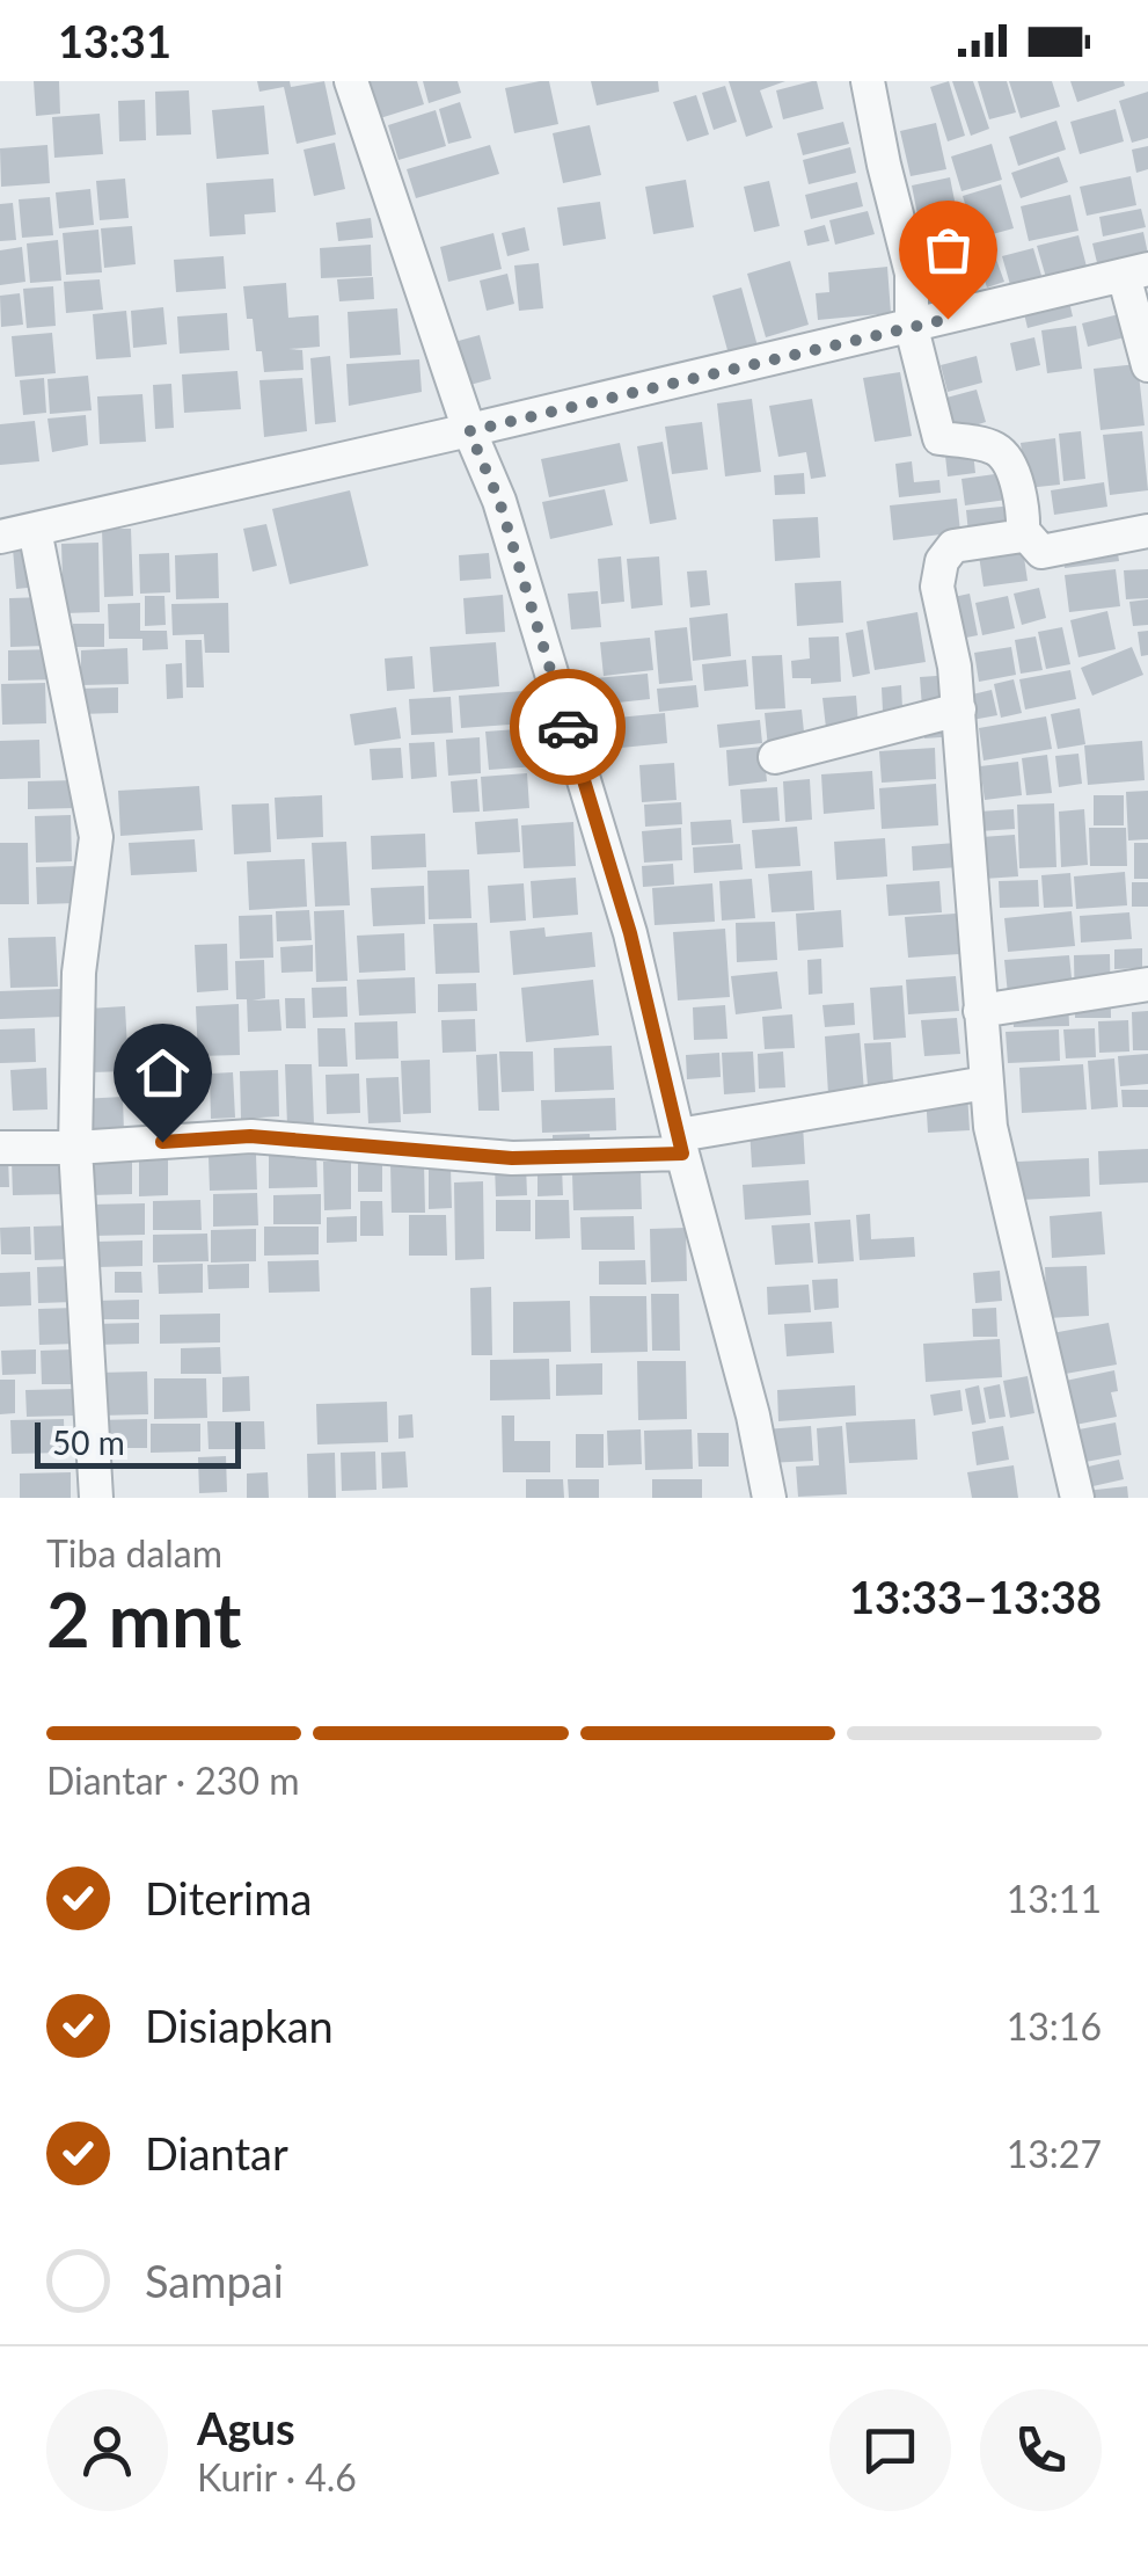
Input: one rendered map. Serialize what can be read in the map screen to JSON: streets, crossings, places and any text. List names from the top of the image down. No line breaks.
{"scale_bar":"50 m","page":{"status":"13:31","scale":"50 m","heading":["2 mnt","Tiba dalam","13:33–13:38"],"panel":["Agus","Kurir · 4.6"],"bar":"Diantar · 230 m","list":[["Diterima","13:11"],["Disiapkan","13:16"],["Diantar","13:27"],"Sampai"]}}
